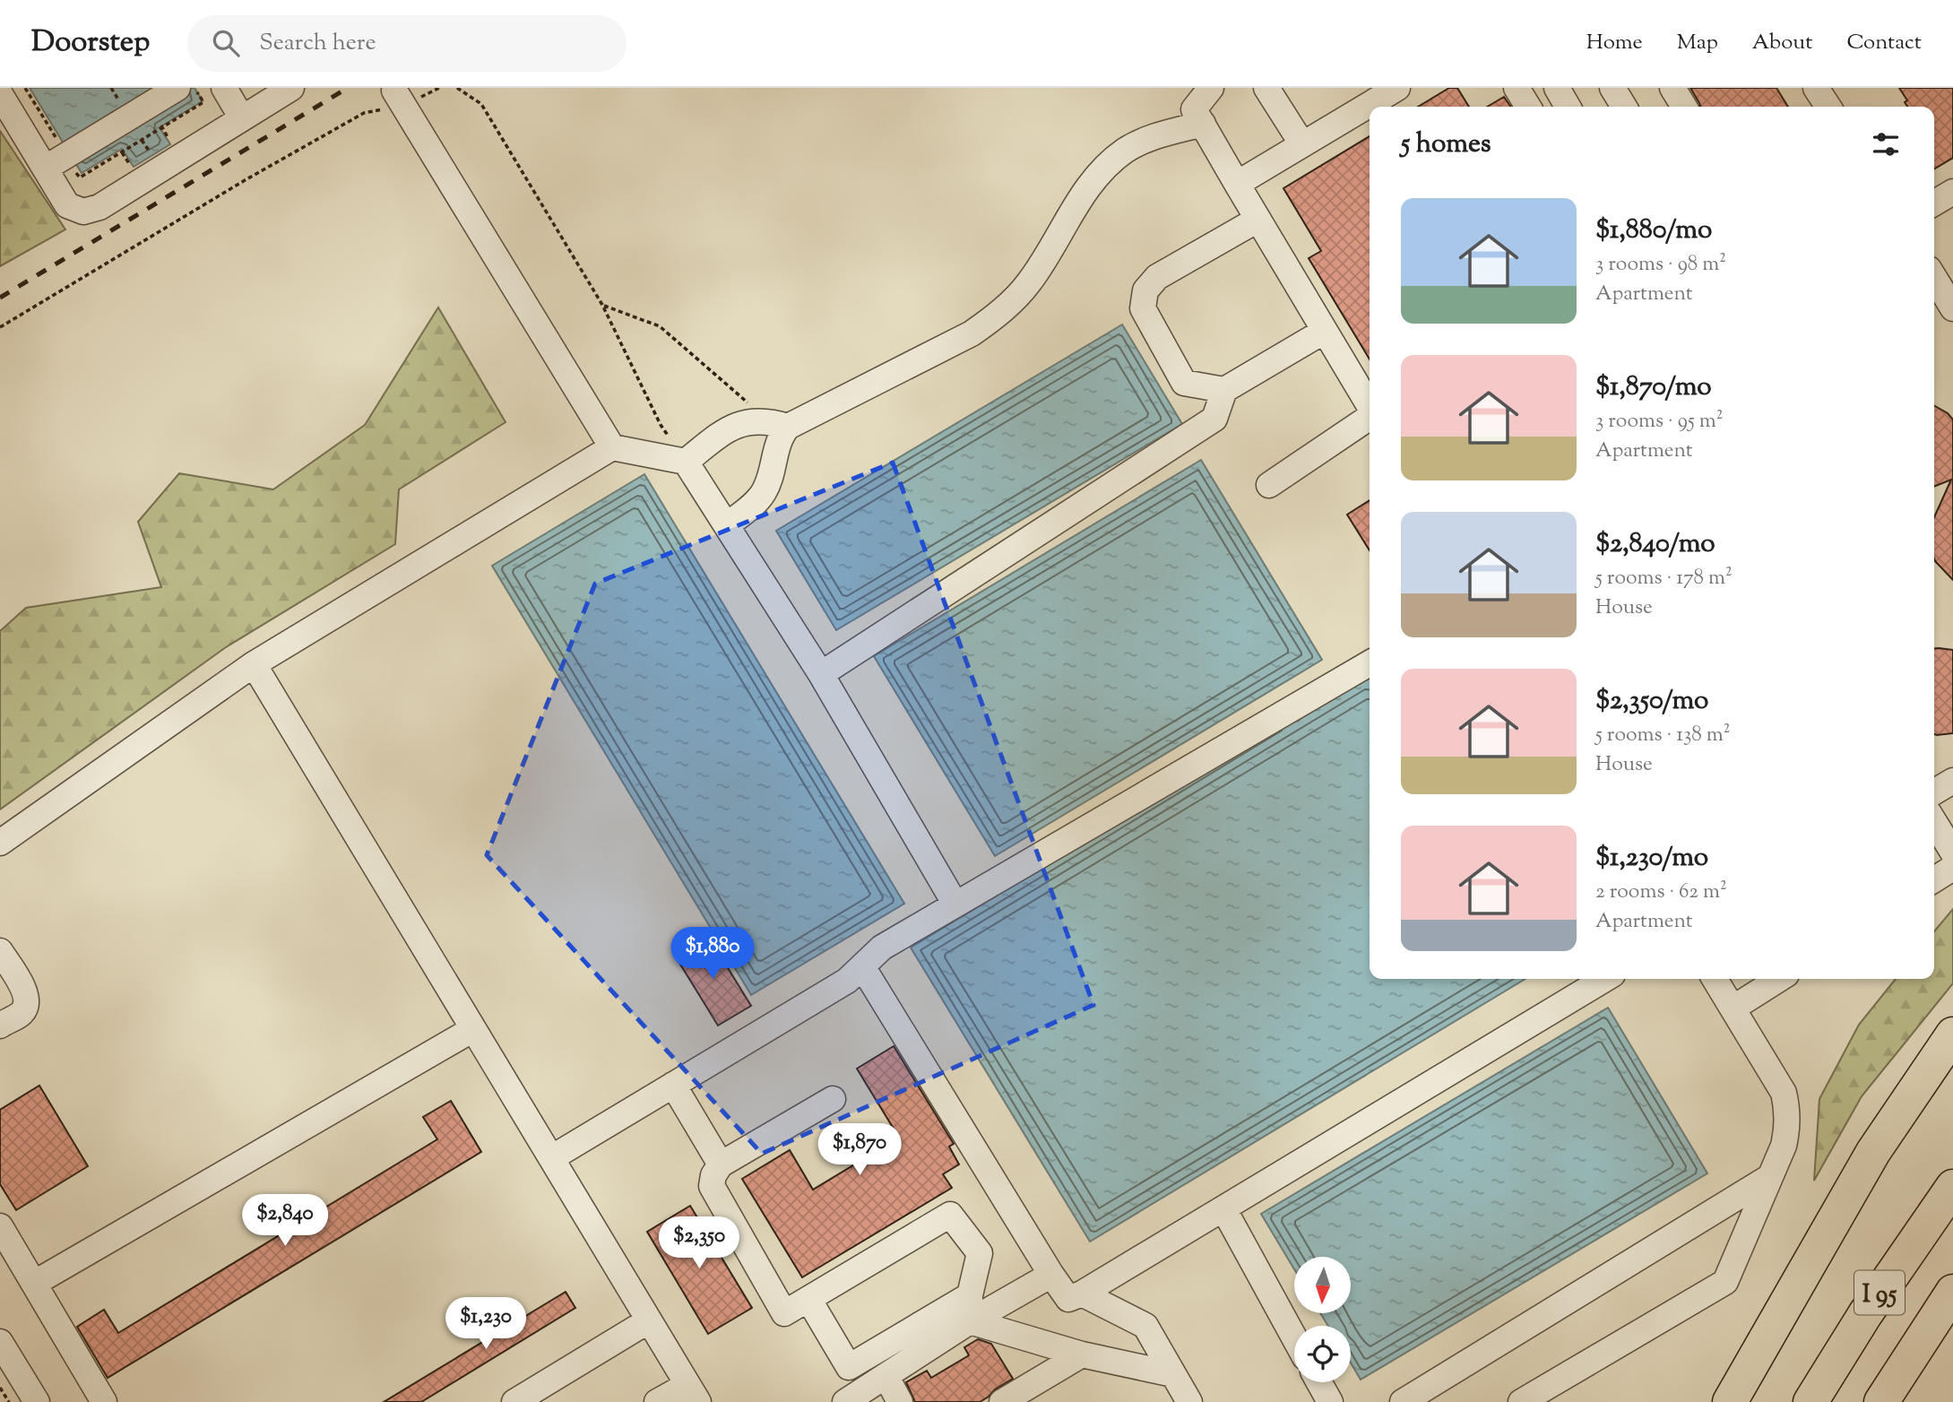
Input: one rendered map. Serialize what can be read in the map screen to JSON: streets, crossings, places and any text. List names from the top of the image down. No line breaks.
{"streets":{"highway":["I 95"]},"north":"bottom","page":{"header":"Doorstep","search":"Search here","nav":["Home","Map","About","Contact"],"heading":"5 homes","list":[{"name":"$1,880/mo","note":"3 rooms · 98 m² · Apartment"},{"name":"$1,870/mo","note":"3 rooms · 95 m² · Apartment"},{"name":"$2,840/mo","note":"5 rooms · 178 m² · House"},{"name":"$2,350/mo","note":"5 rooms · 138 m² · House"},{"name":"$1,230/mo","note":"2 rooms · 62 m² · Apartment"}],"price":["$1,880","$1,870","$2,840","$2,350","$1,230"]}}
